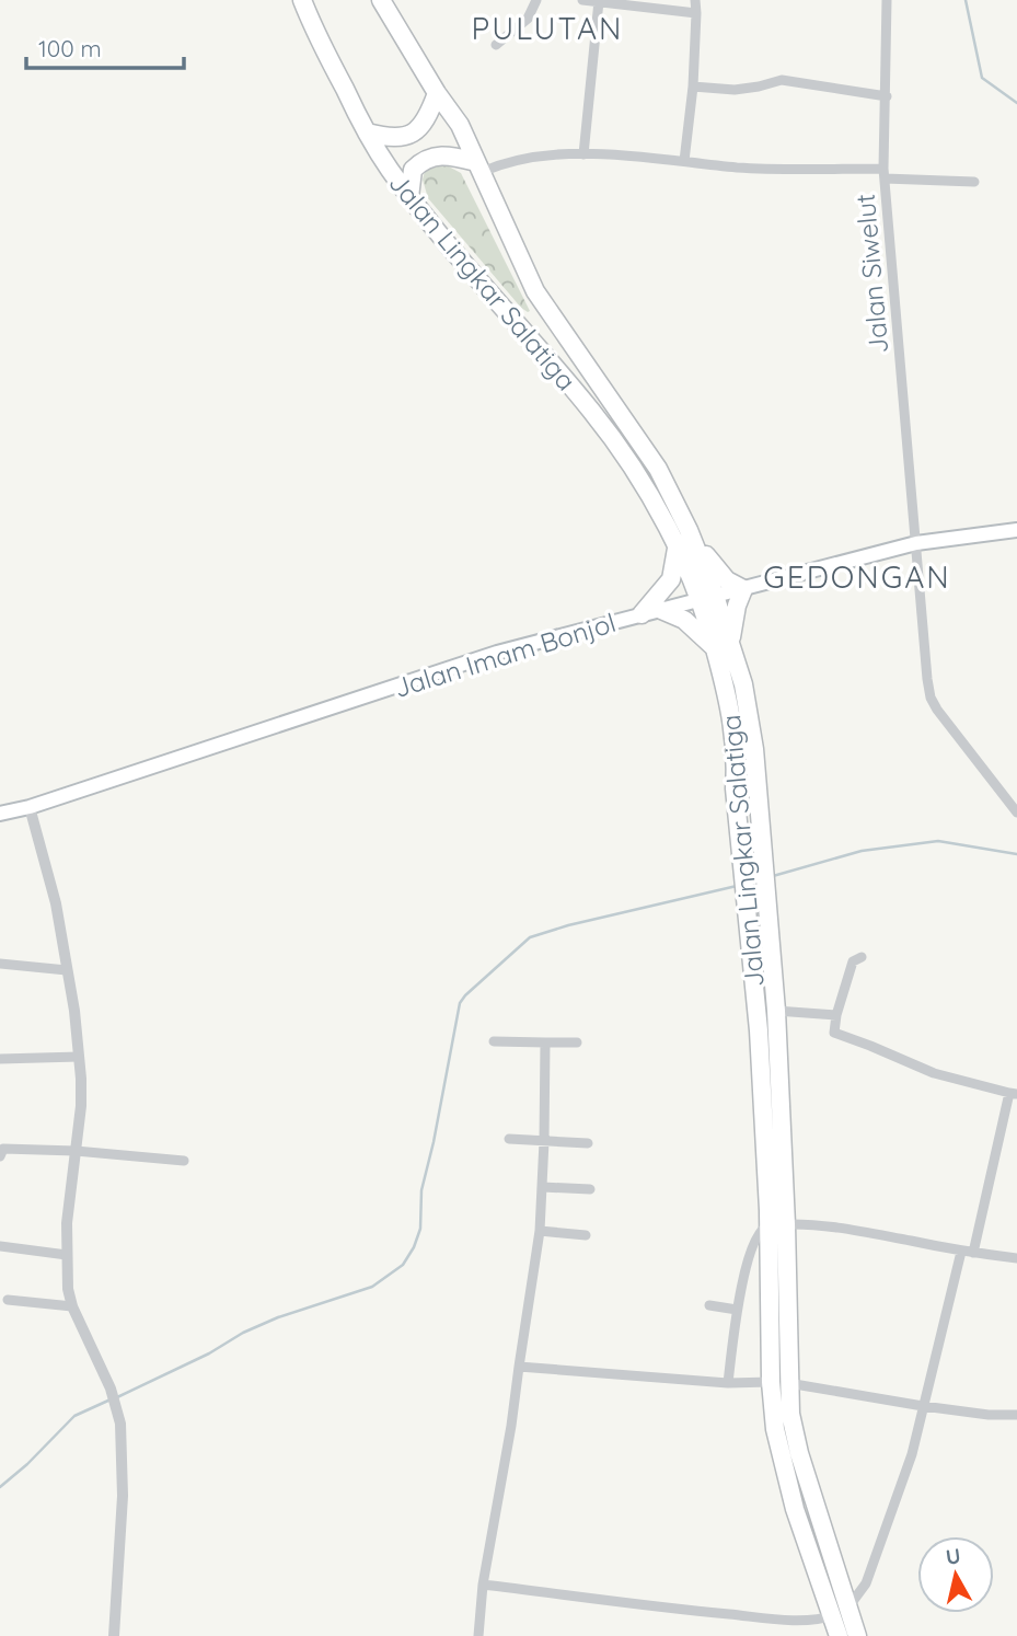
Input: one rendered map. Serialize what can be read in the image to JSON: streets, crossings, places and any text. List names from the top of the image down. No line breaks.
{"streets":{"highway":["Jalan Lingkar Salatiga"],"main road":["Jalan Imam Bonjol"],"street":["Jalan Siwelut"]},"crossings":[["Jalan Siwelut","Jalan Imam Bonjol"],["Jalan Lingkar Salatiga","Jalan Imam Bonjol"]],"districts":["PULUTAN","GEDONGAN"],"scale_bar":"100 m","north":"top"}
